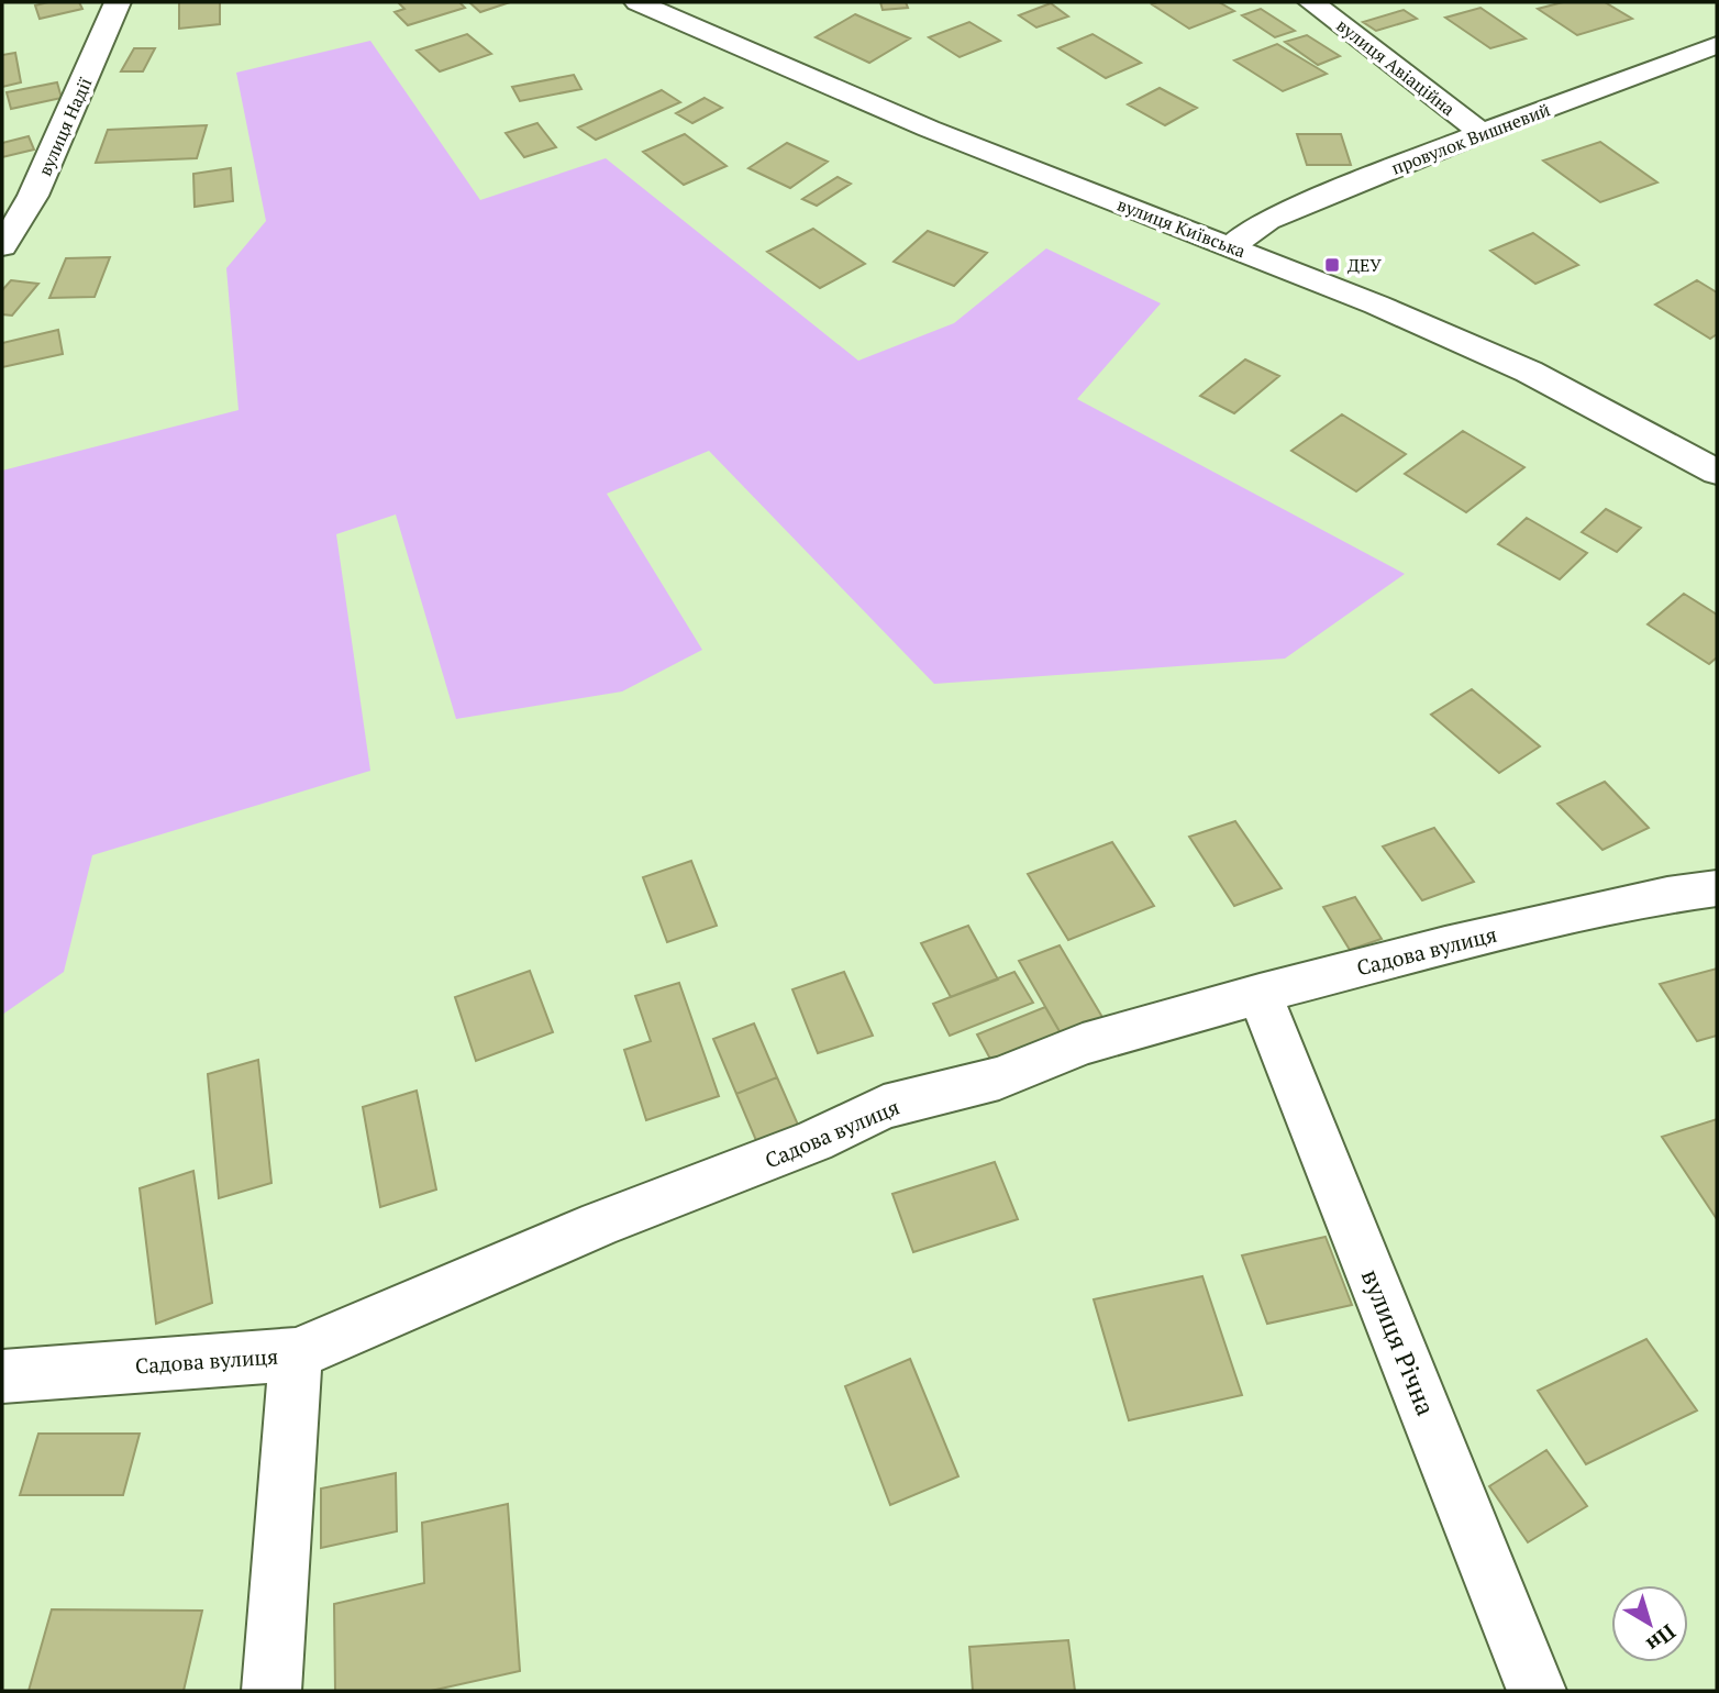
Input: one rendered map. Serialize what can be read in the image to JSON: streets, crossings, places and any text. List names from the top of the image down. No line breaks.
{"streets":{"street":["вулиця Авіаційна","вулиця Надії","провулок Вишневий","вулиця Київська","Садова вулиця","вулиця Річна"]},"crossings":[["вулиця Авіаційна","провулок Вишневий"],["провулок Вишневий","вулиця Київська"],["Садова вулиця","вулиця Річна"]],"places":{"transit":["ДЕУ"]},"north":"bottom right"}
